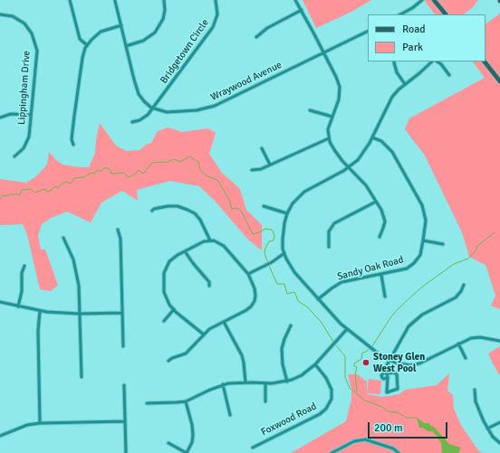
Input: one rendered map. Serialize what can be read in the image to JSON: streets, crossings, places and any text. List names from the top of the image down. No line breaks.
{"streets":{"street":["Bridgetown Circle","Wraywood Avenue","Lippingham Drive","Sandy Oak Road","Foxwood Road"]},"crossings":[["Bridgetown Circle","Wraywood Avenue"]],"places":["Stoney Glen West Pool"],"legend":["Road","Park"],"scale_bar":"200 m"}
